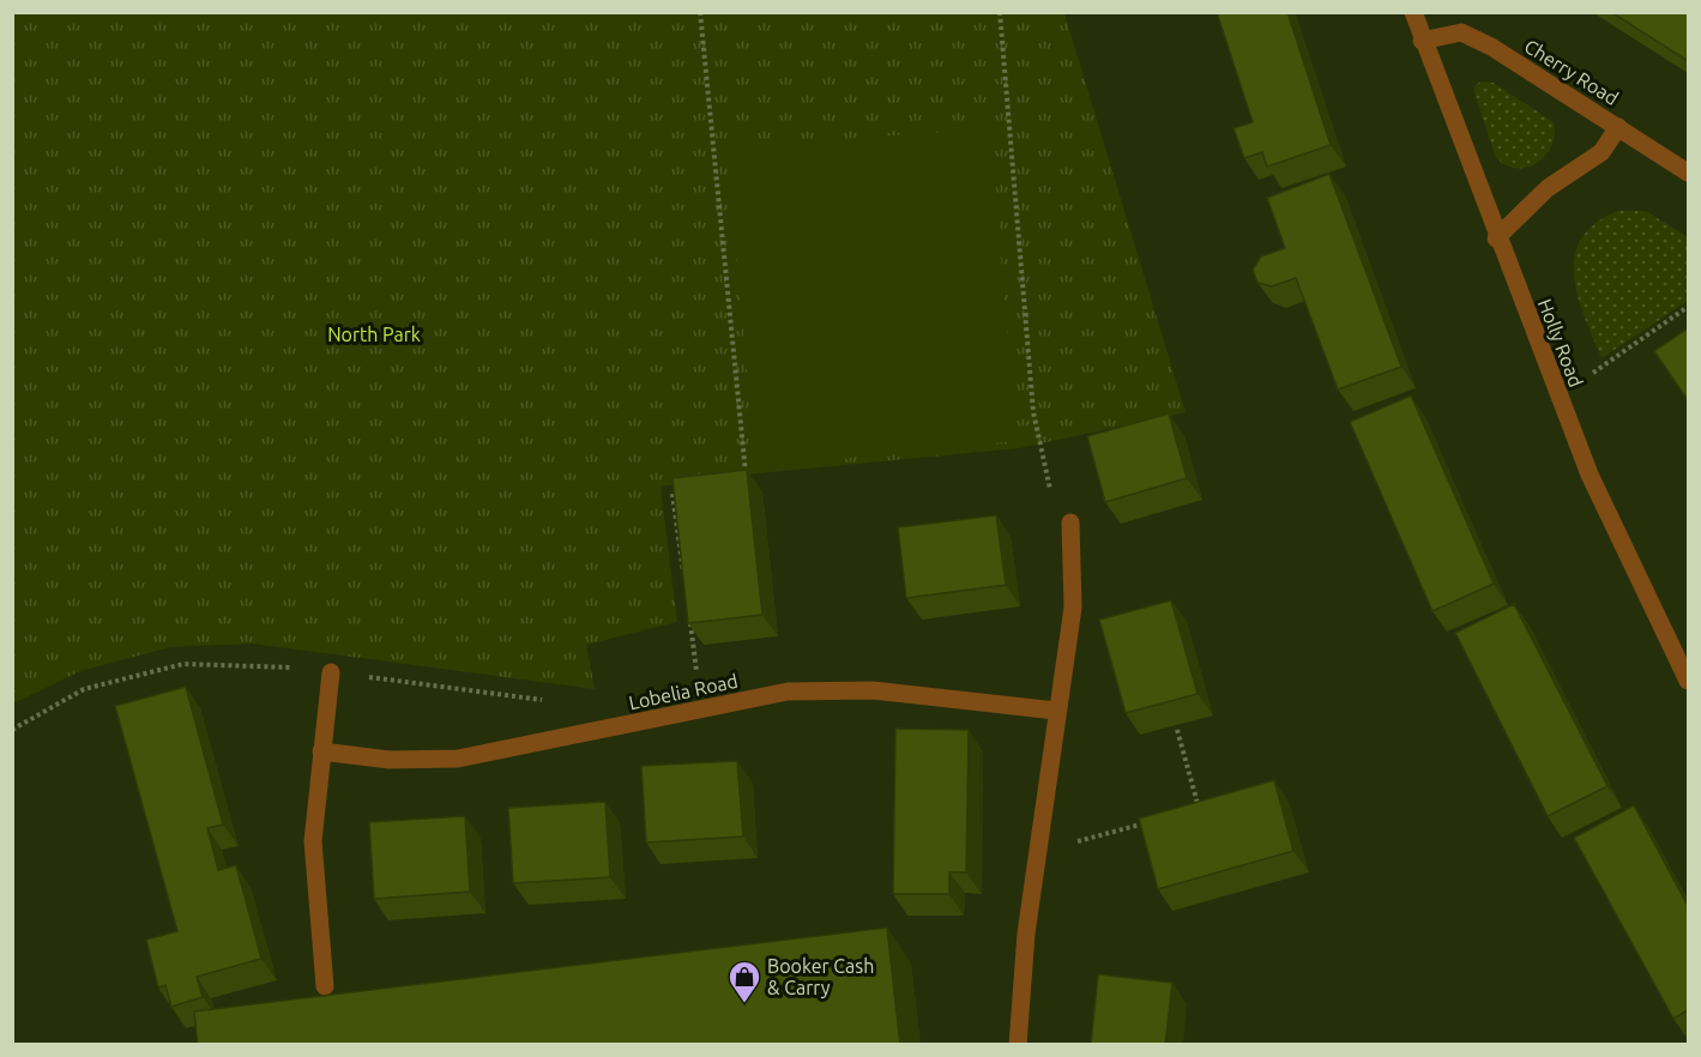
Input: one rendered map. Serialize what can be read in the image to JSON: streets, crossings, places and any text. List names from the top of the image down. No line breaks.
{"streets":{"street":["Cherry Road","Holly Road","Lobelia Road"]},"crossings":[["Cherry Road","Holly Road"]],"parks":["North Park"],"places":{"shop":["Booker Cash & Carry"]}}
